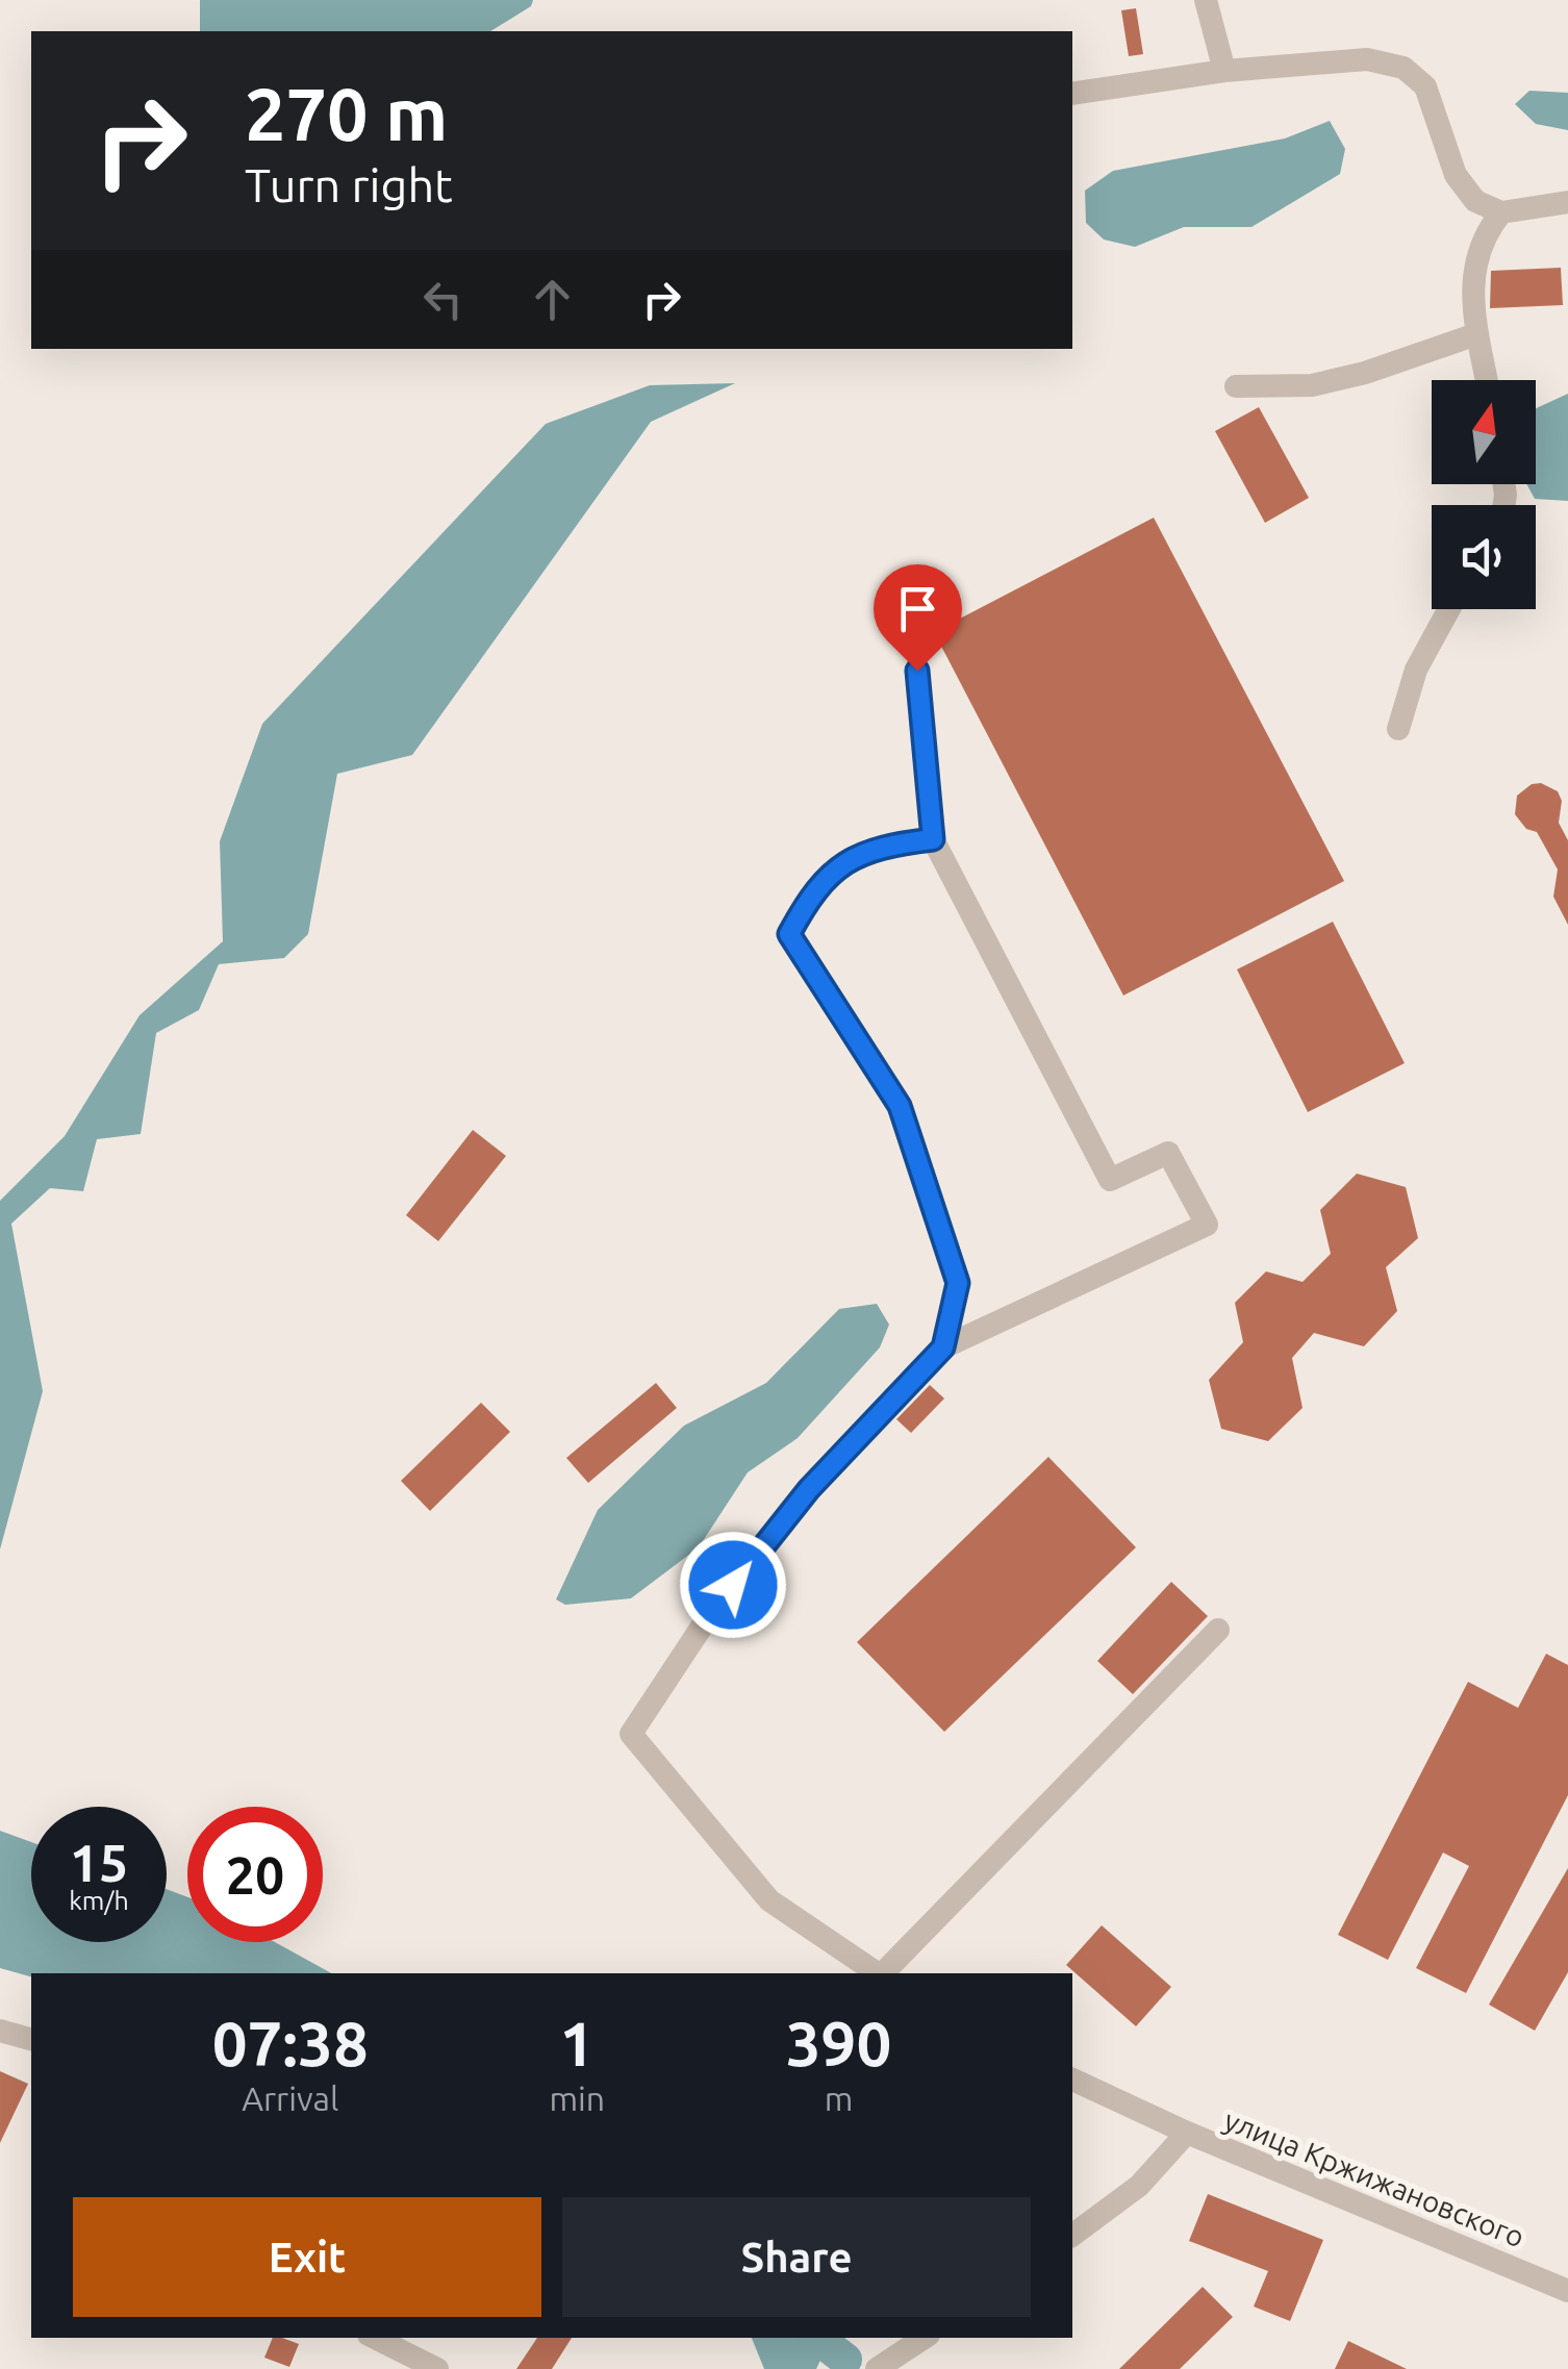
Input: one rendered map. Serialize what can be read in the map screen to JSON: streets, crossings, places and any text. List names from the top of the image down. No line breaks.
{"streets":{"street":["улица Кржижановского"]},"north":"top","page":{"turn":["270 m","Turn right"],"speed":"15 km/h","limit":"20","eta":["07:38","Arrival","1","min","390","m"],"buttons":["Exit","Share"]}}
